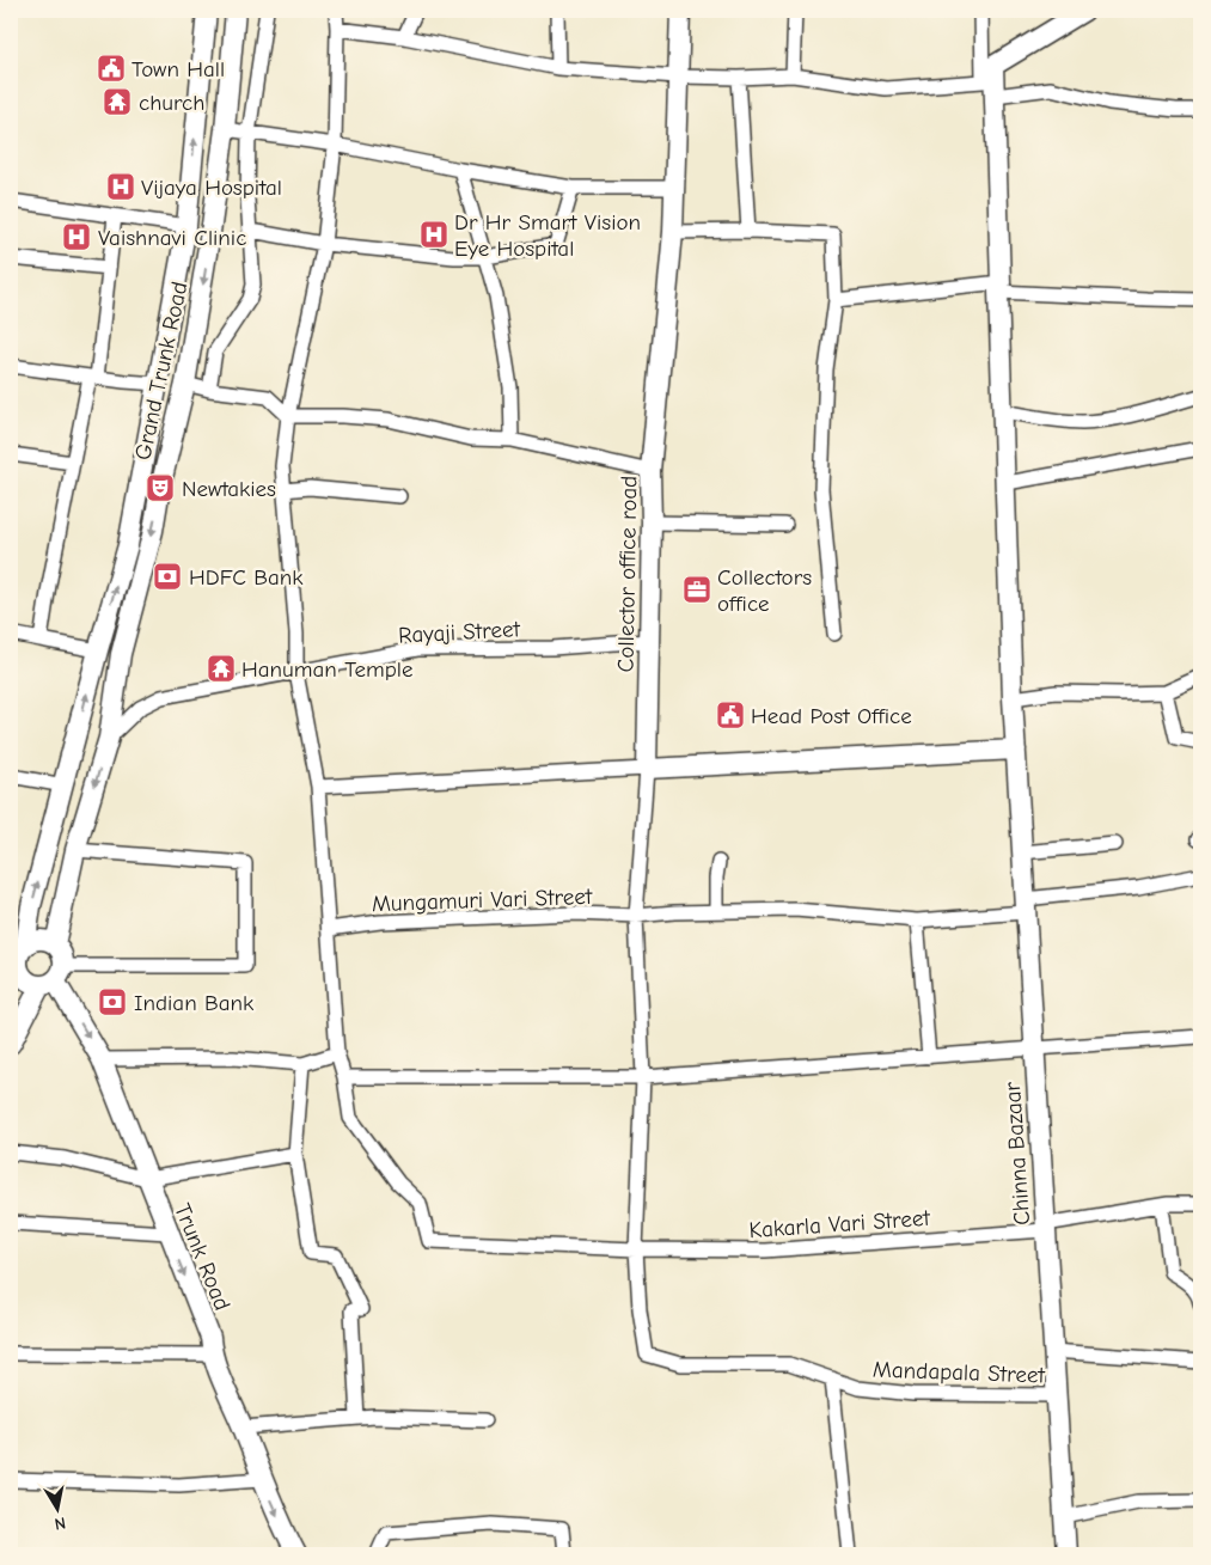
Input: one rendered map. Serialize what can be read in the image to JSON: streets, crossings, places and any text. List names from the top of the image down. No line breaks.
{"streets":{"street":["Grand Trunk Road","Collector office road","Rayaji Street","Mungamuri Vari Street","Chinna Bazaar","Kakarla Vari Street","Trunk Road","Mandapala Street"]},"crossings":[["Grand Trunk Road","Rayaji Street"],["Grand Trunk Road","Trunk Road"],["Collector office road","Rayaji Street"],["Mungamuri Vari Street","Chinna Bazaar"],["Chinna Bazaar","Kakarla Vari Street"],["Chinna Bazaar","Mandapala Street"],["Kakarla Vari Street","Mandapala Street"]],"places":{"public building":["Town Hall","Head Post Office"],"temple":["church","Hanuman Temple"],"hospital":["Vijaya Hospital","Dr Hr Smart Vision Eye Hospital","Vaishnavi Clinic"],"theatre":["Newtakies"],"bank":["HDFC Bank","Indian Bank"],"office":["Collectors office"]},"north":"bottom"}
